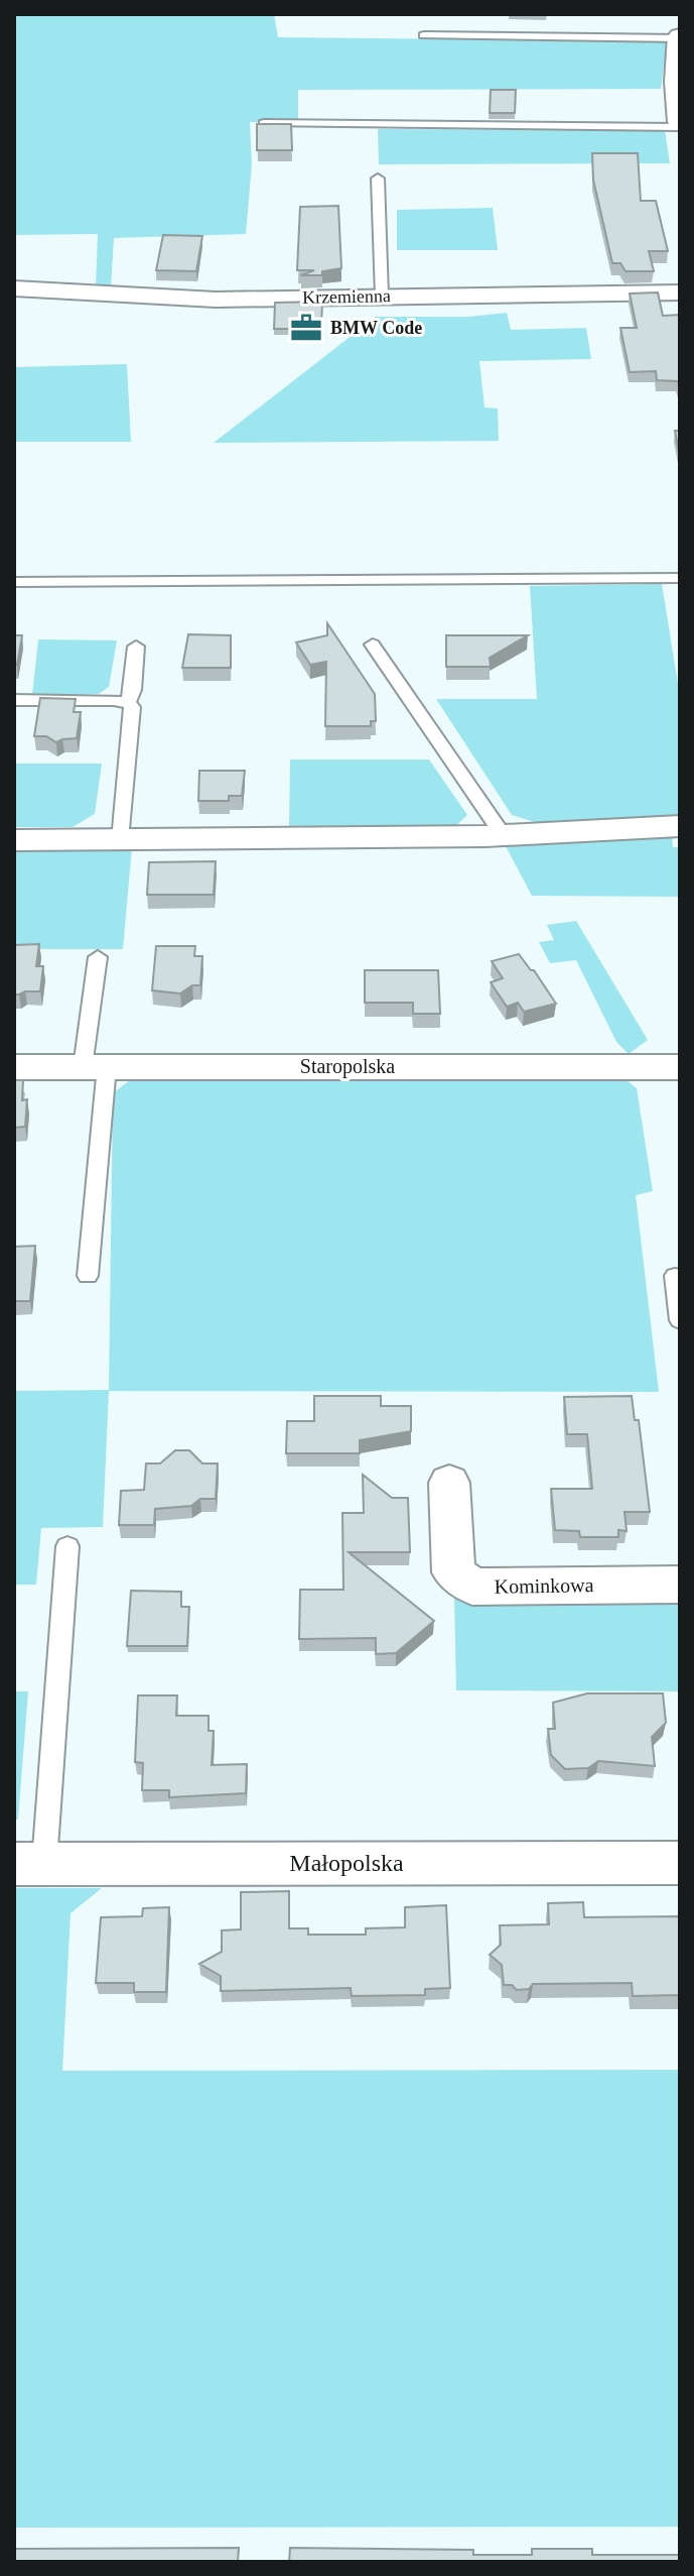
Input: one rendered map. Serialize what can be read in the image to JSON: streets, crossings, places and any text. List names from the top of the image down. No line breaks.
{"streets":{"street":["Krzemienna","Staropolska","Kominkowa","Małopolska"]},"places":{"office":["BMW Code"]}}
